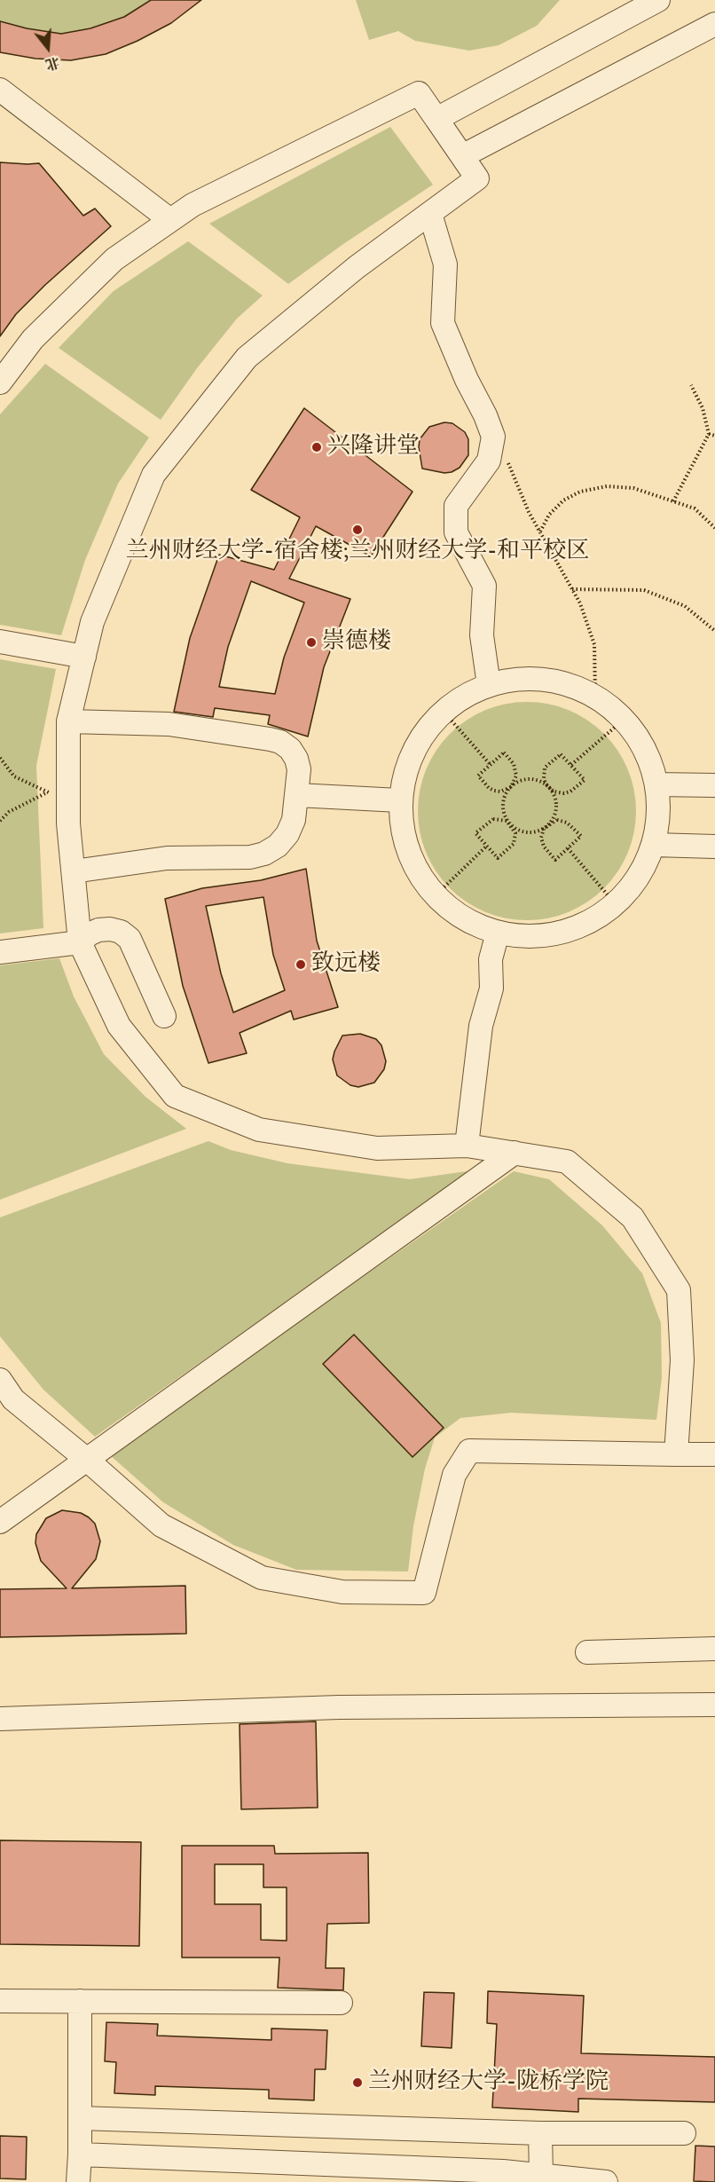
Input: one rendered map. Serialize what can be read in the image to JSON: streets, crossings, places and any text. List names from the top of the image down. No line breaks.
{"places":["兴隆讲堂","兰州财经大学-宿舍楼;兰州财经大学-和平校区","崇德楼","致远楼","兰州财经大学-陇桥学院"],"north":"bottom"}
